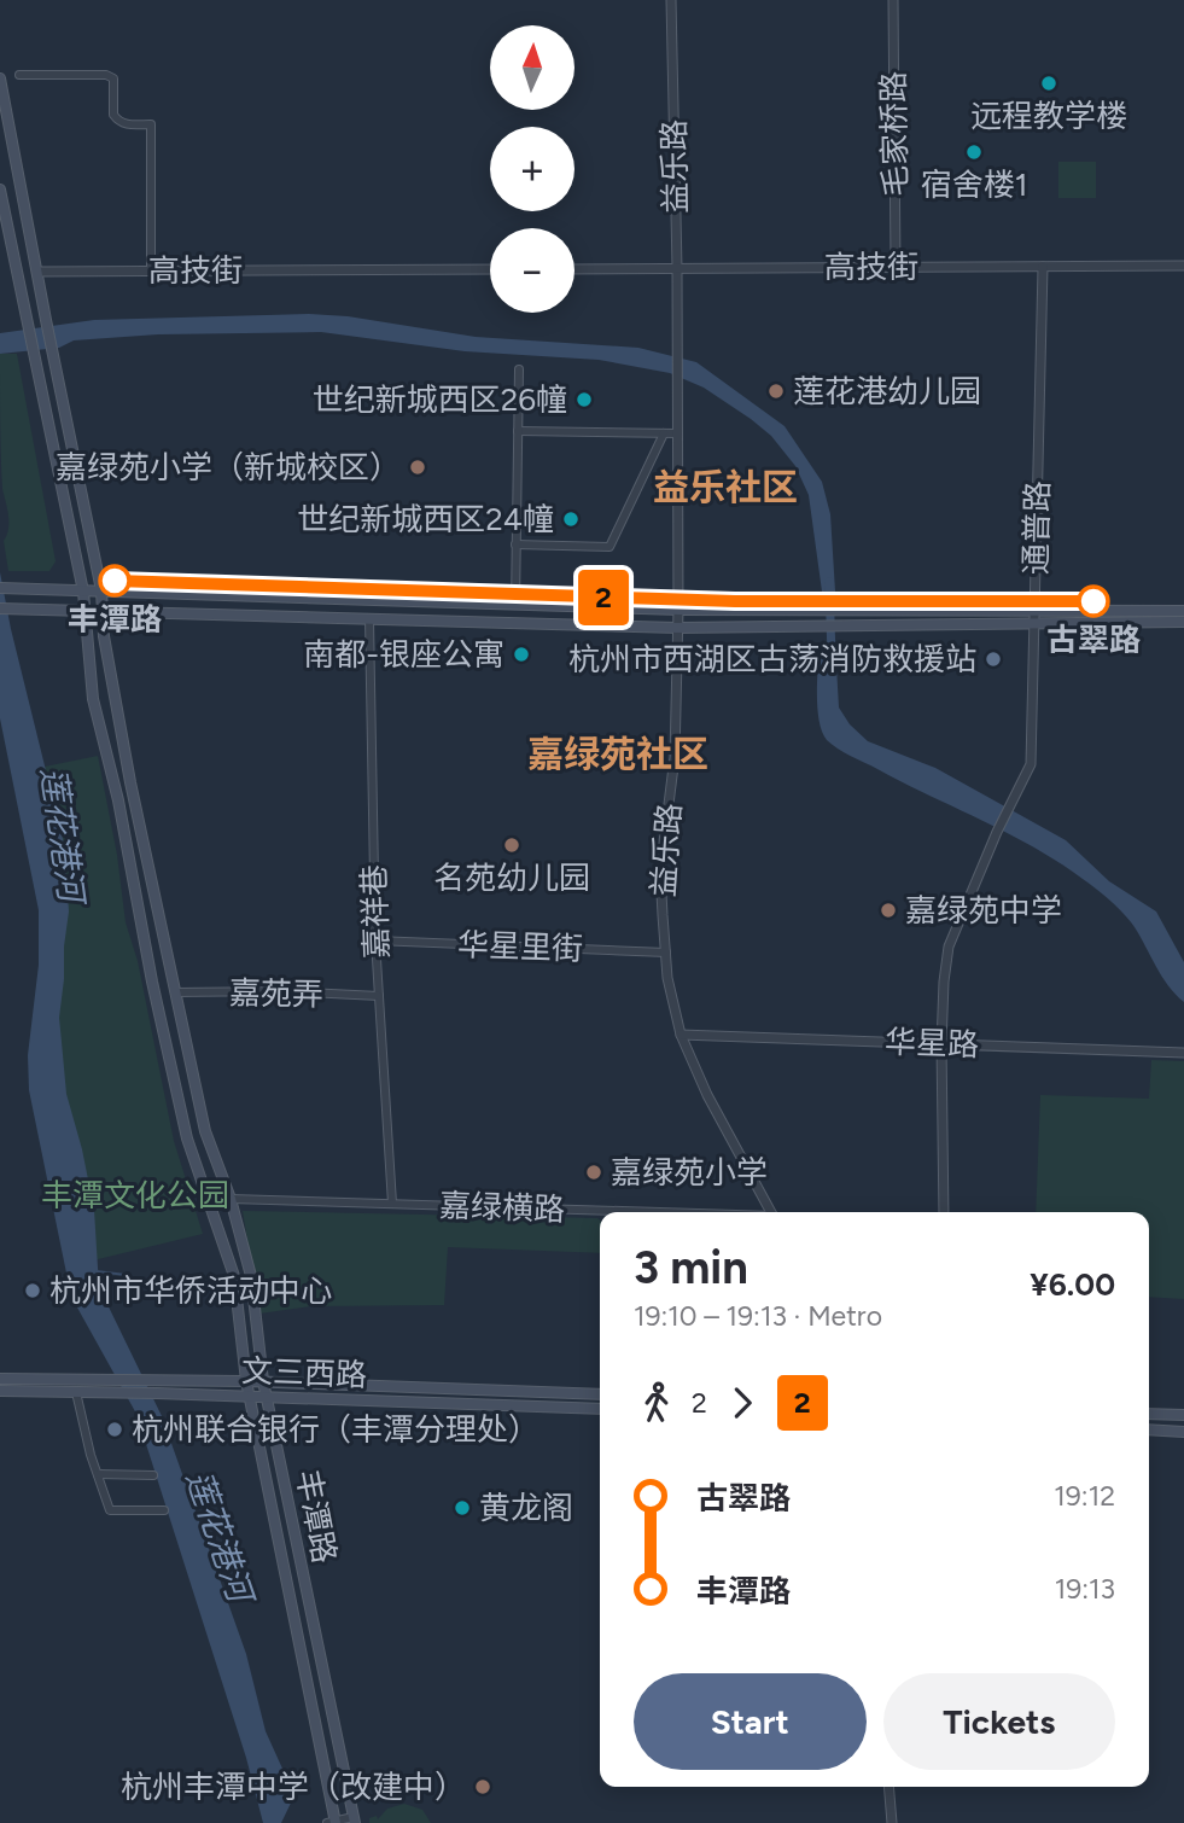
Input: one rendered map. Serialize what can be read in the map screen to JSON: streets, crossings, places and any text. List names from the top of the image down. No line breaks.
{"streets":{"main road":["文三西路","丰潭路"],"street":["毛家桥路","益乐路","高技街","通普路","嘉祥巷","华星里街","嘉苑弄","华星路","嘉绿横路"]},"crossings":[["毛家桥路","高技街"],["益乐路","高技街"],["益乐路","华星里街"],["益乐路","华星路"],["高技街","通普路"],["高技街","丰潭路"],["通普路","华星路"],["嘉祥巷","华星里街"],["嘉祥巷","嘉苑弄"],["嘉祥巷","嘉绿横路"],["嘉苑弄","丰潭路"],["嘉绿横路","丰潭路"],["文三西路","丰潭路"]],"districts":["益乐社区","嘉绿苑社区"],"water":["莲花港河"],"parks":["丰潭文化公园"],"places":["远程教学楼","宿舍楼1","莲花港幼儿园","世纪新城西区26幢","嘉绿苑小学（新城校区）","世纪新城西区24幢","丰潭路","古翠路","南都-银座公寓","杭州市西湖区古荡消防救援站","名苑幼儿园","嘉绿苑中学","嘉绿苑小学","杭州市华侨活动中心","杭州联合银行（丰潭分理处）","黄龙阁","杭州丰潭中学（改建中）"],"lines":["metro line 2"],"north":"top","page":{"on_map":"2","map_buttons":["+","−"],"heading":["3 min","19:10 – 19:13 · Metro","¥6.00"],"legs":["2","2"],"list":[{"name":"古翠路","value":"19:12"},{"name":"丰潭路","value":"19:13"}],"buttons":["Start","Tickets"]}}
